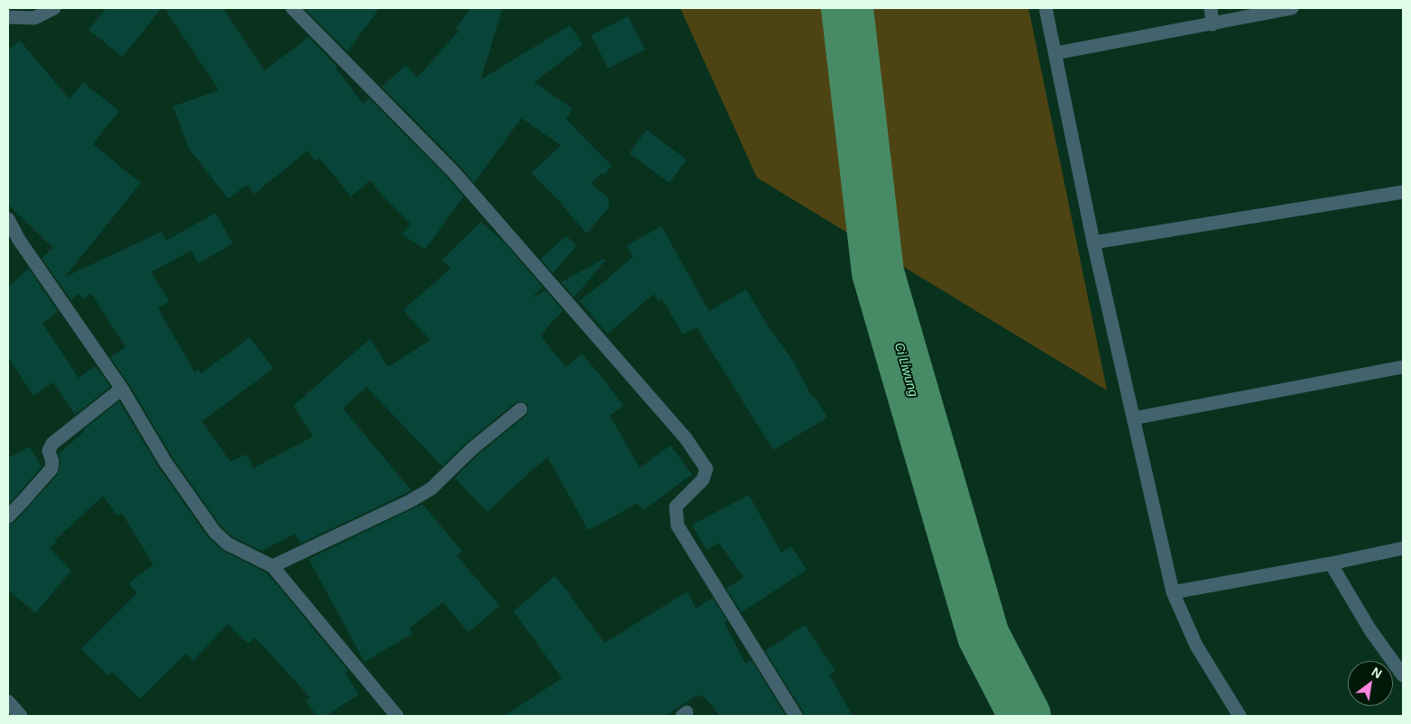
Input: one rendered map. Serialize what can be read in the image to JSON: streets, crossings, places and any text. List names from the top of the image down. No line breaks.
{"water":["Ci Liwung"],"north":"top right"}
